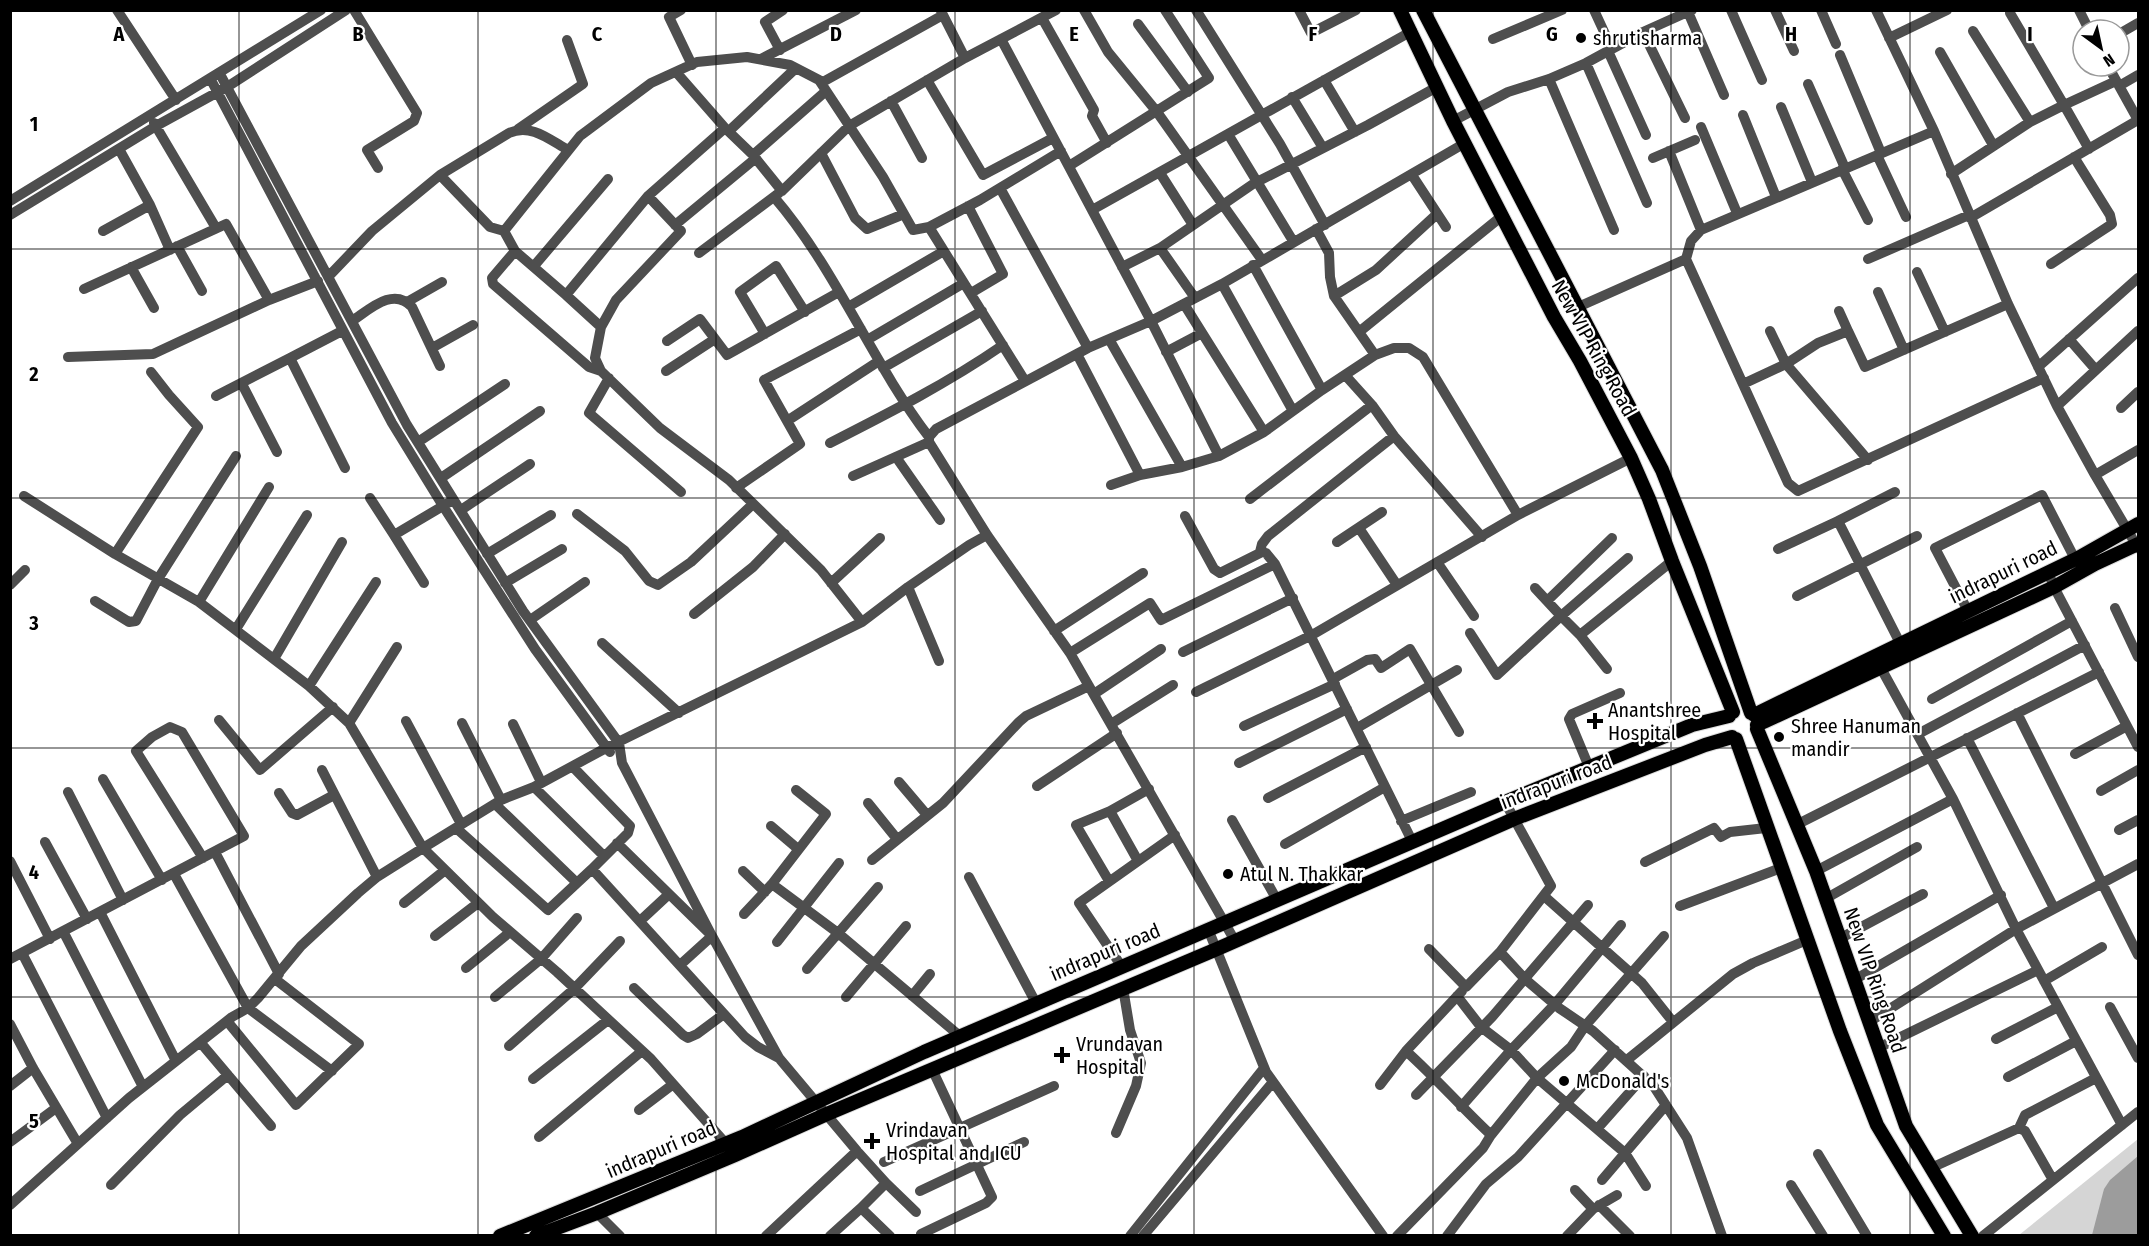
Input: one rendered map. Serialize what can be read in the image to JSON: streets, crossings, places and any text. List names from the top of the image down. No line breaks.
{"streets":{"main road":["New VIP Ring Road","indrapuri road"]},"crossings":[["New VIP Ring Road","indrapuri road"]],"places":{"other":["shrutisharma","Shree Hanuman mandir","Atul N. Thakkar","McDonald's"],"health":["Anantshree Hospital","Vrundavan Hospital","Vrindavan Hospital and ICU"]},"north":"bottom right","grid":{"columns":["A","B","C","D","E","F","G","H","I"],"rows":["1","2","3","4","5"]}}
